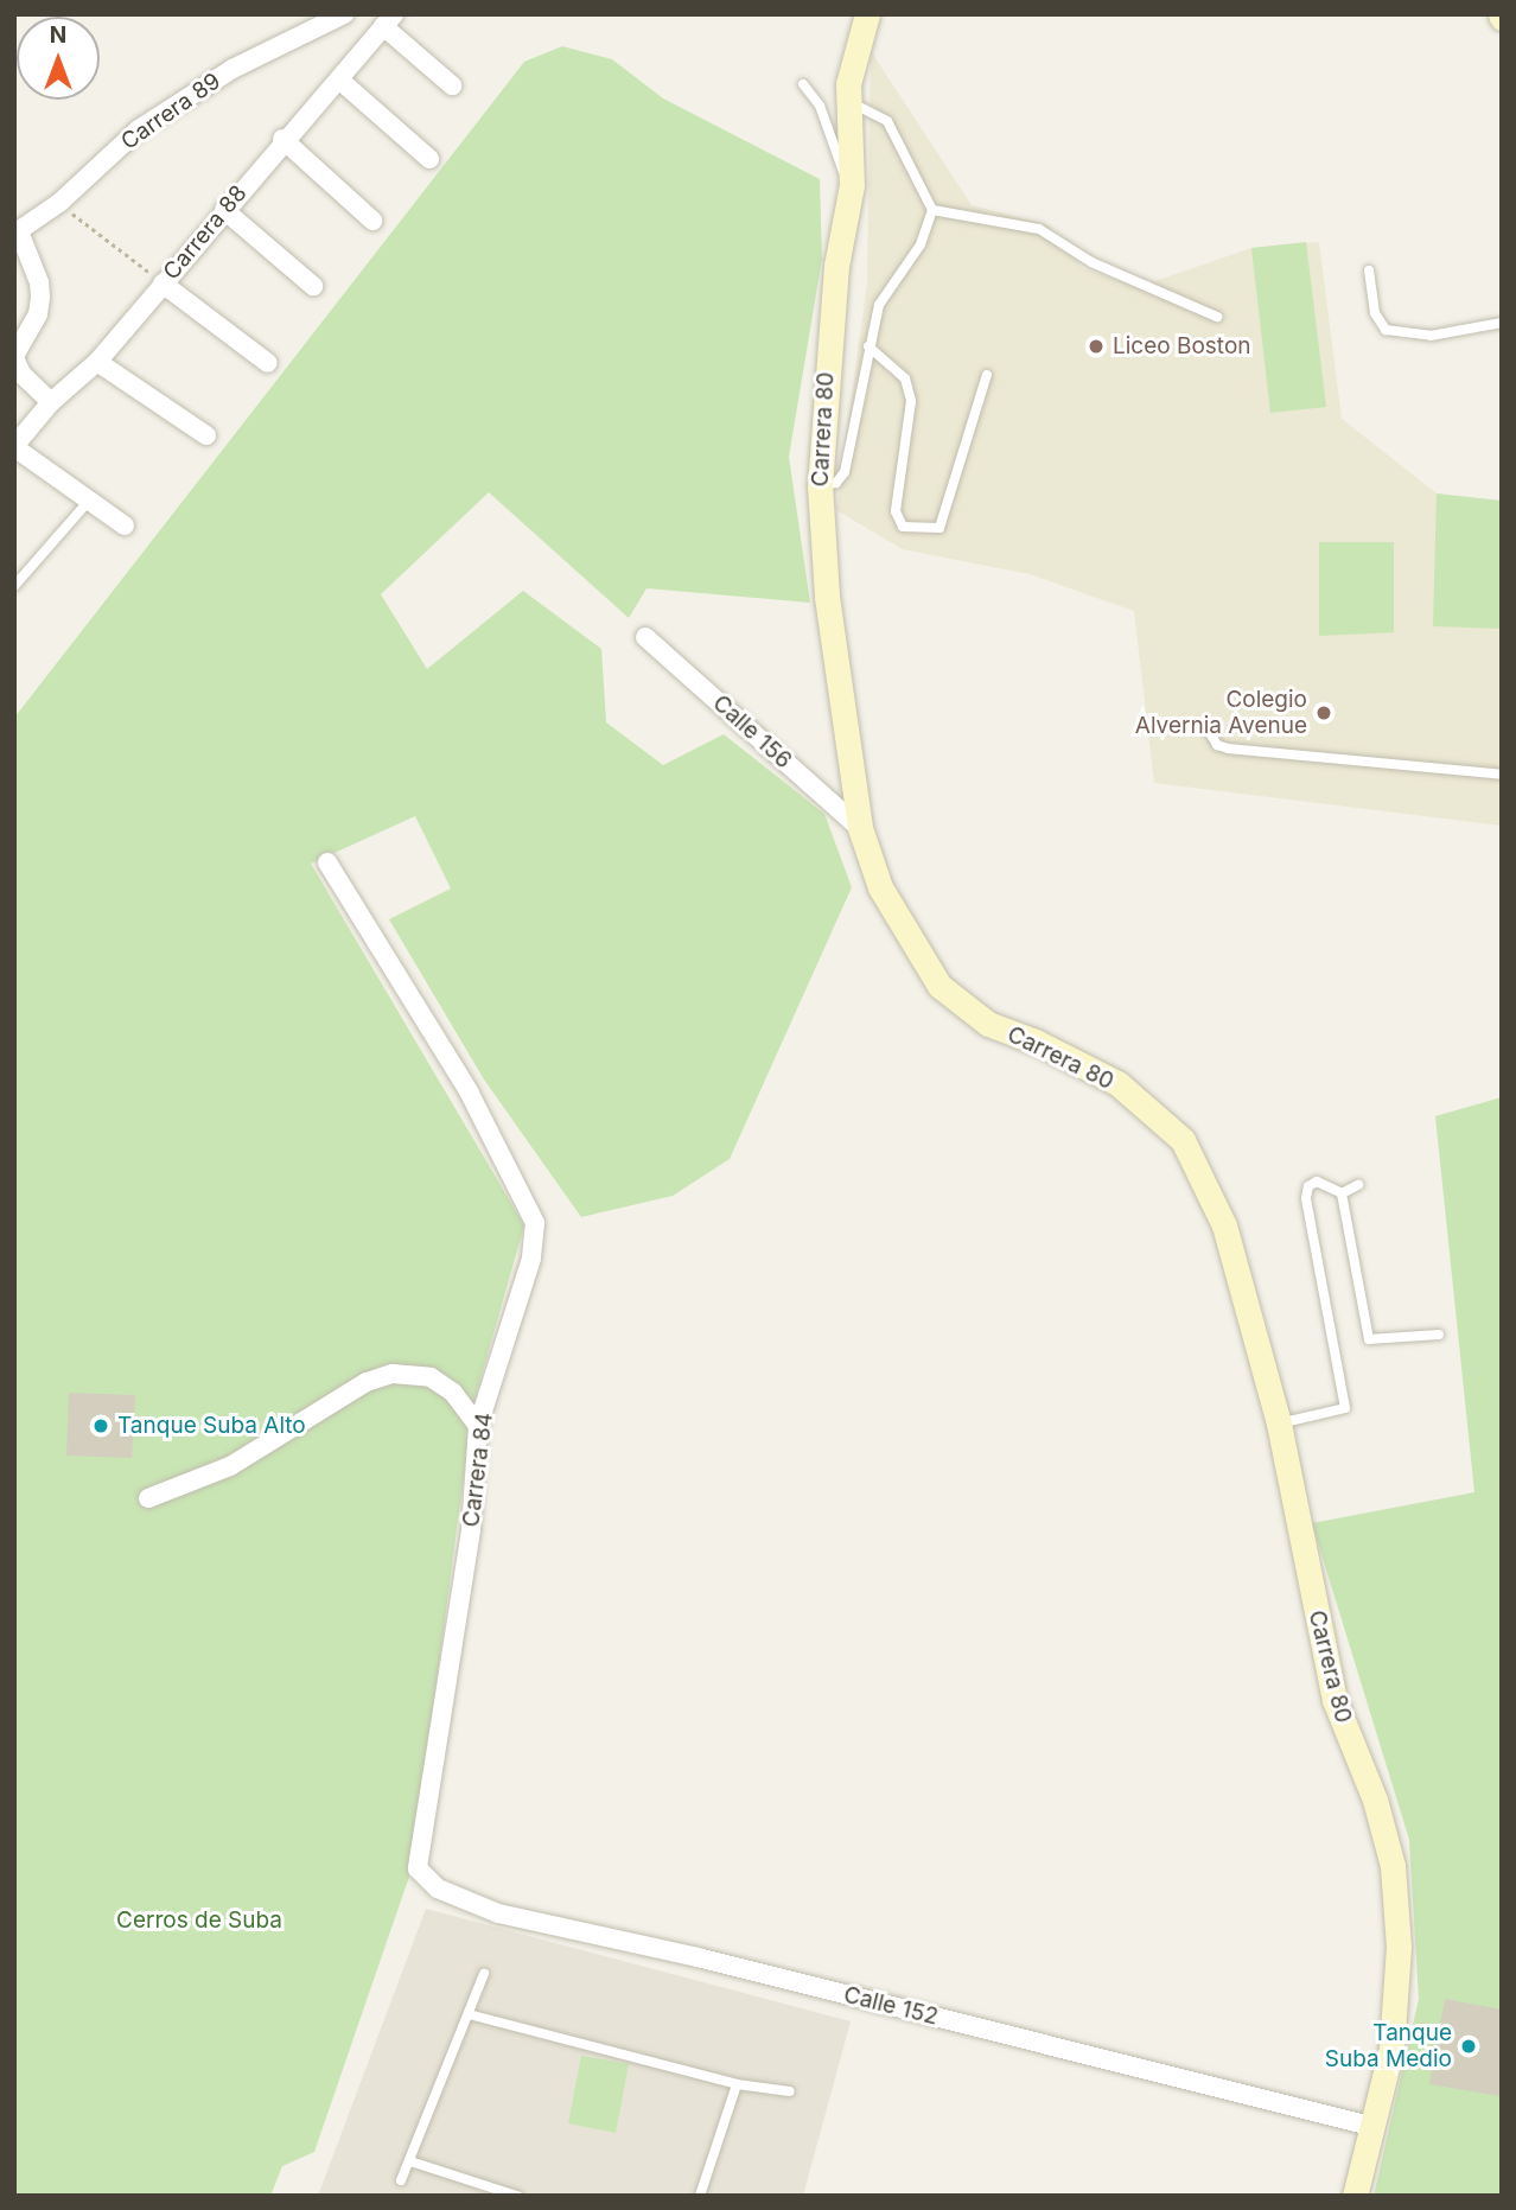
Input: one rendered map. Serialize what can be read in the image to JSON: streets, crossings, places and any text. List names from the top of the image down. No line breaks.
{"streets":{"street":["Carrera 89","Carrera 88","Carrera 80","Calle 156","Carrera 84","Calle 152"]},"crossings":[["Carrera 80","Calle 156"],["Carrera 80","Calle 152"],["Carrera 84","Calle 152"]],"parks":["Cerros de Suba"],"places":["Liceo Boston","Colegio Alvernia Avenue","Tanque Suba Alto","Tanque Suba Medio"],"north":"top"}
